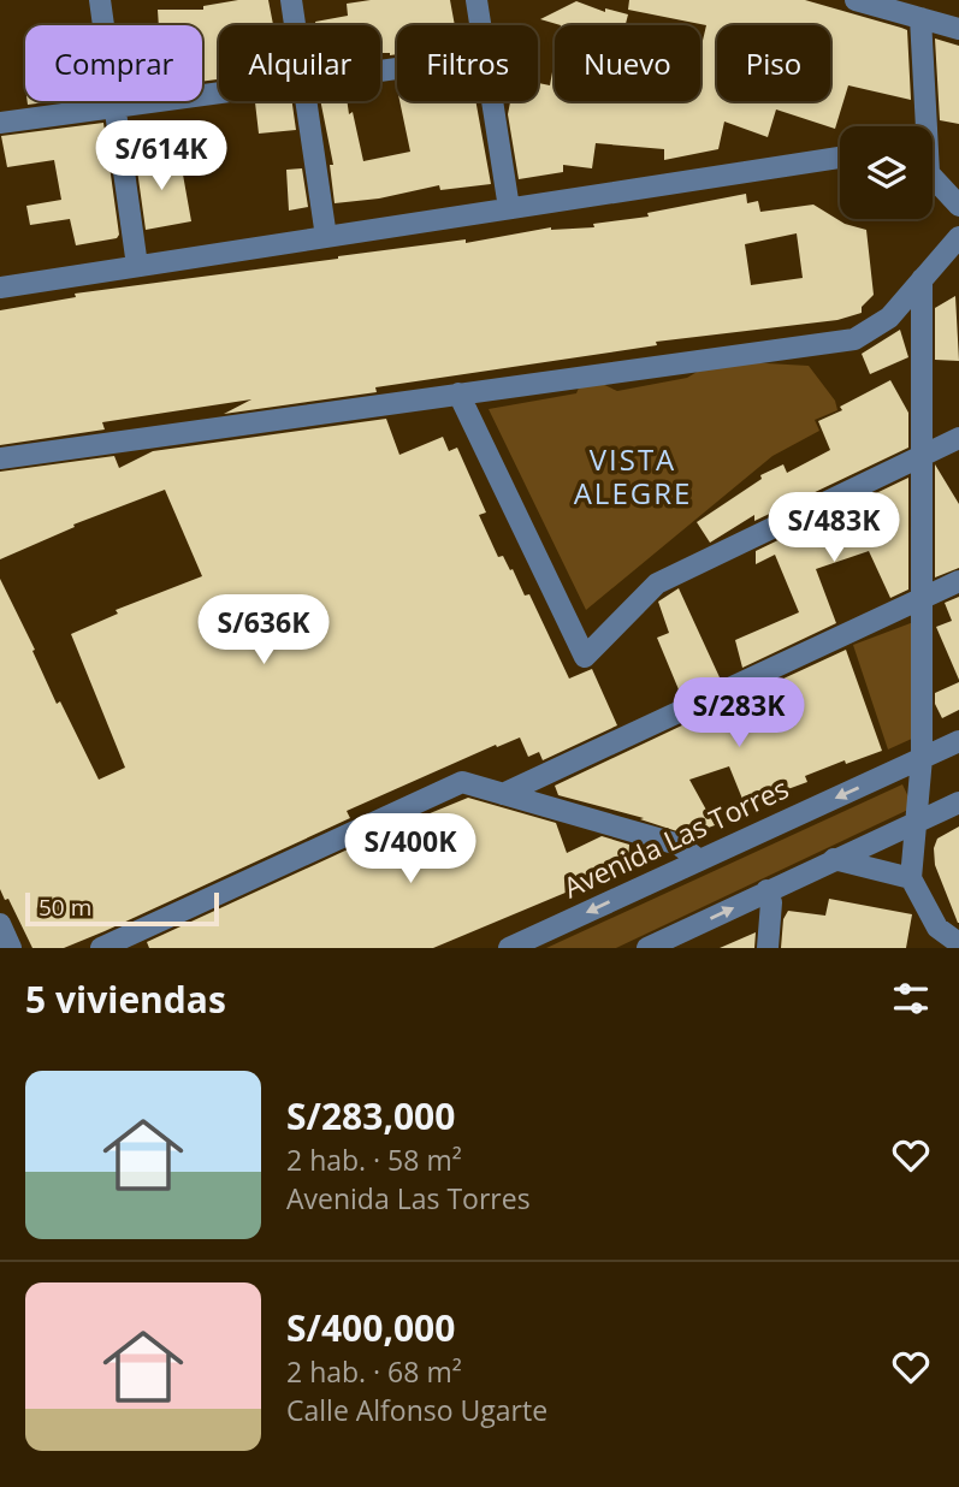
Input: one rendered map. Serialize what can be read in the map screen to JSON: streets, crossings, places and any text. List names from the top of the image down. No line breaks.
{"streets":{"street":["Avenida Las Torres"]},"districts":["VISTA ALEGRE"],"scale_bar":"50 m","page":{"chip":["Comprar","Alquilar","Filtros","Nuevo","Piso"],"price":["S/614K","S/483K","S/636K","S/283K","S/400K"],"scale":"50 m","heading":"5 viviendas","list":[{"name":"S/283,000","note":"2 hab. · 58 m² · Avenida Las Torres"},{"name":"S/400,000","note":"2 hab. · 68 m² · Calle Alfonso Ugarte"}]}}
